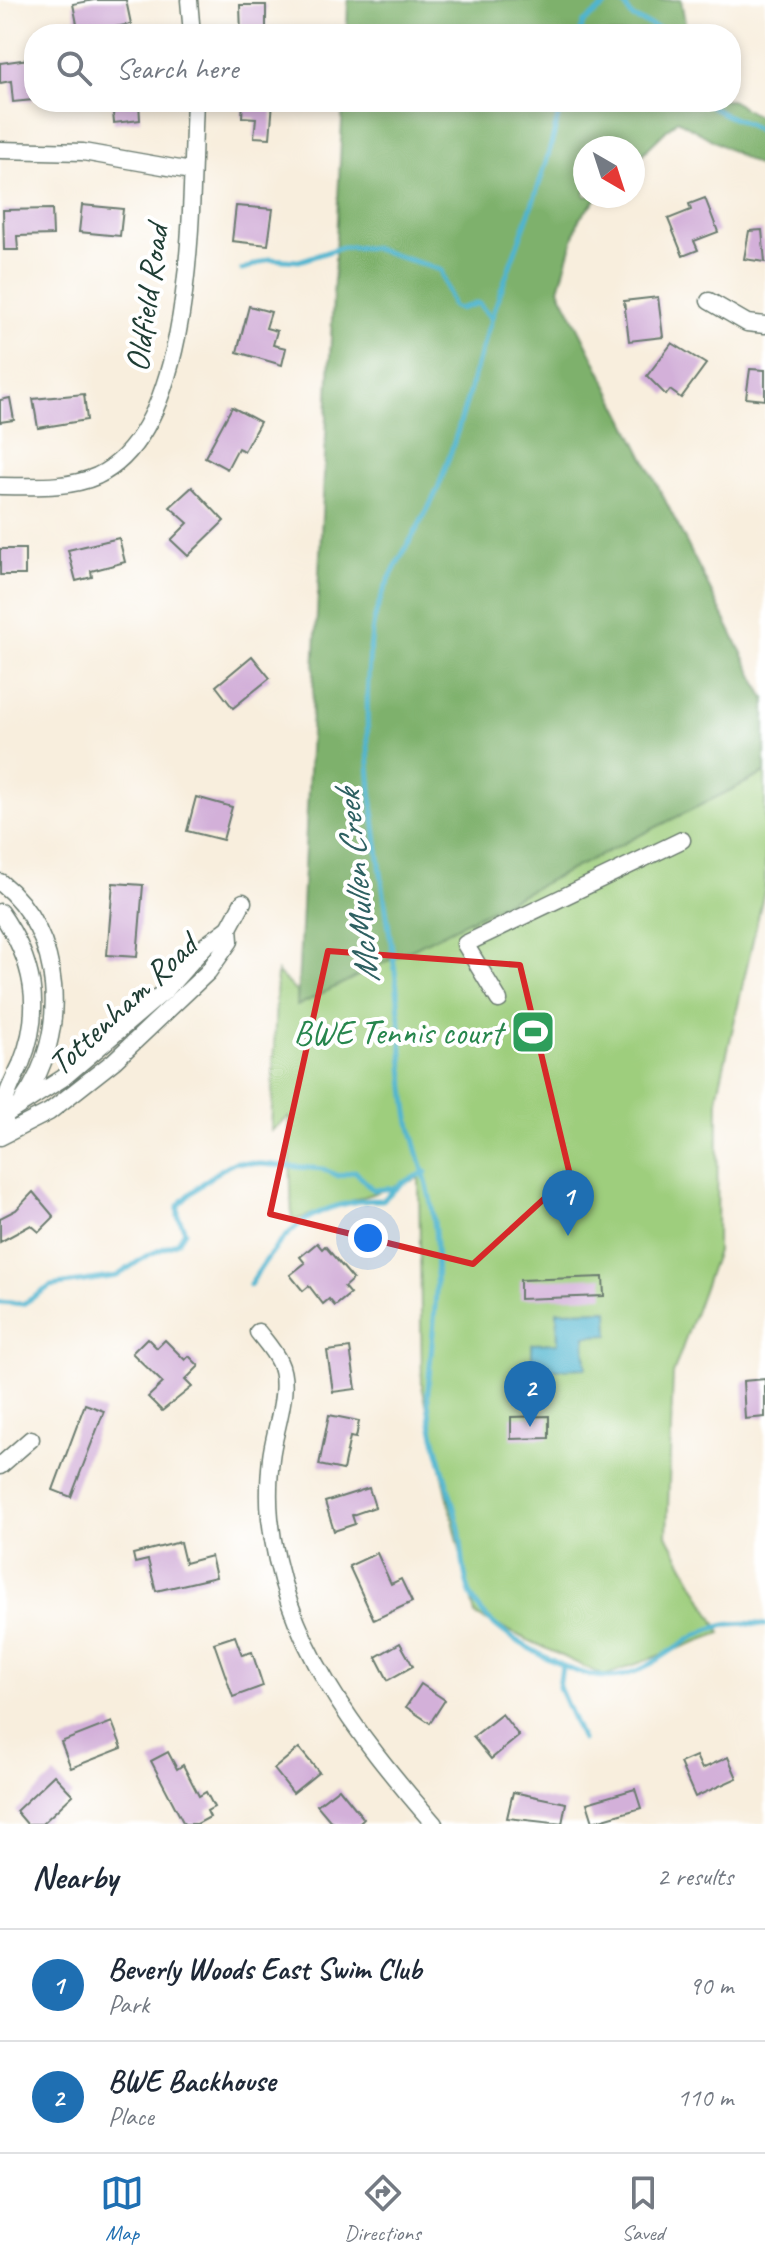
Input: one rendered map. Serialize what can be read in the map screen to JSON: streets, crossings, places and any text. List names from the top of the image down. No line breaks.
{"streets":{"street":["Oldfield Road","Tottenham Road"]},"water":["McMullen Creek"],"places":{"sports":["BWE Tennis court"]},"north":"bottom right","page":{"search":"Search here","pins":["1","2"],"heading":["Nearby","2 results"],"list":[{"mark":"1","name":"Beverly Woods East Swim Club","note":"Park","value":"90 m"},{"mark":"2","name":"BWE Backhouse","note":"Place","value":"110 m"}],"nav":["Map","Directions","Saved"]}}
